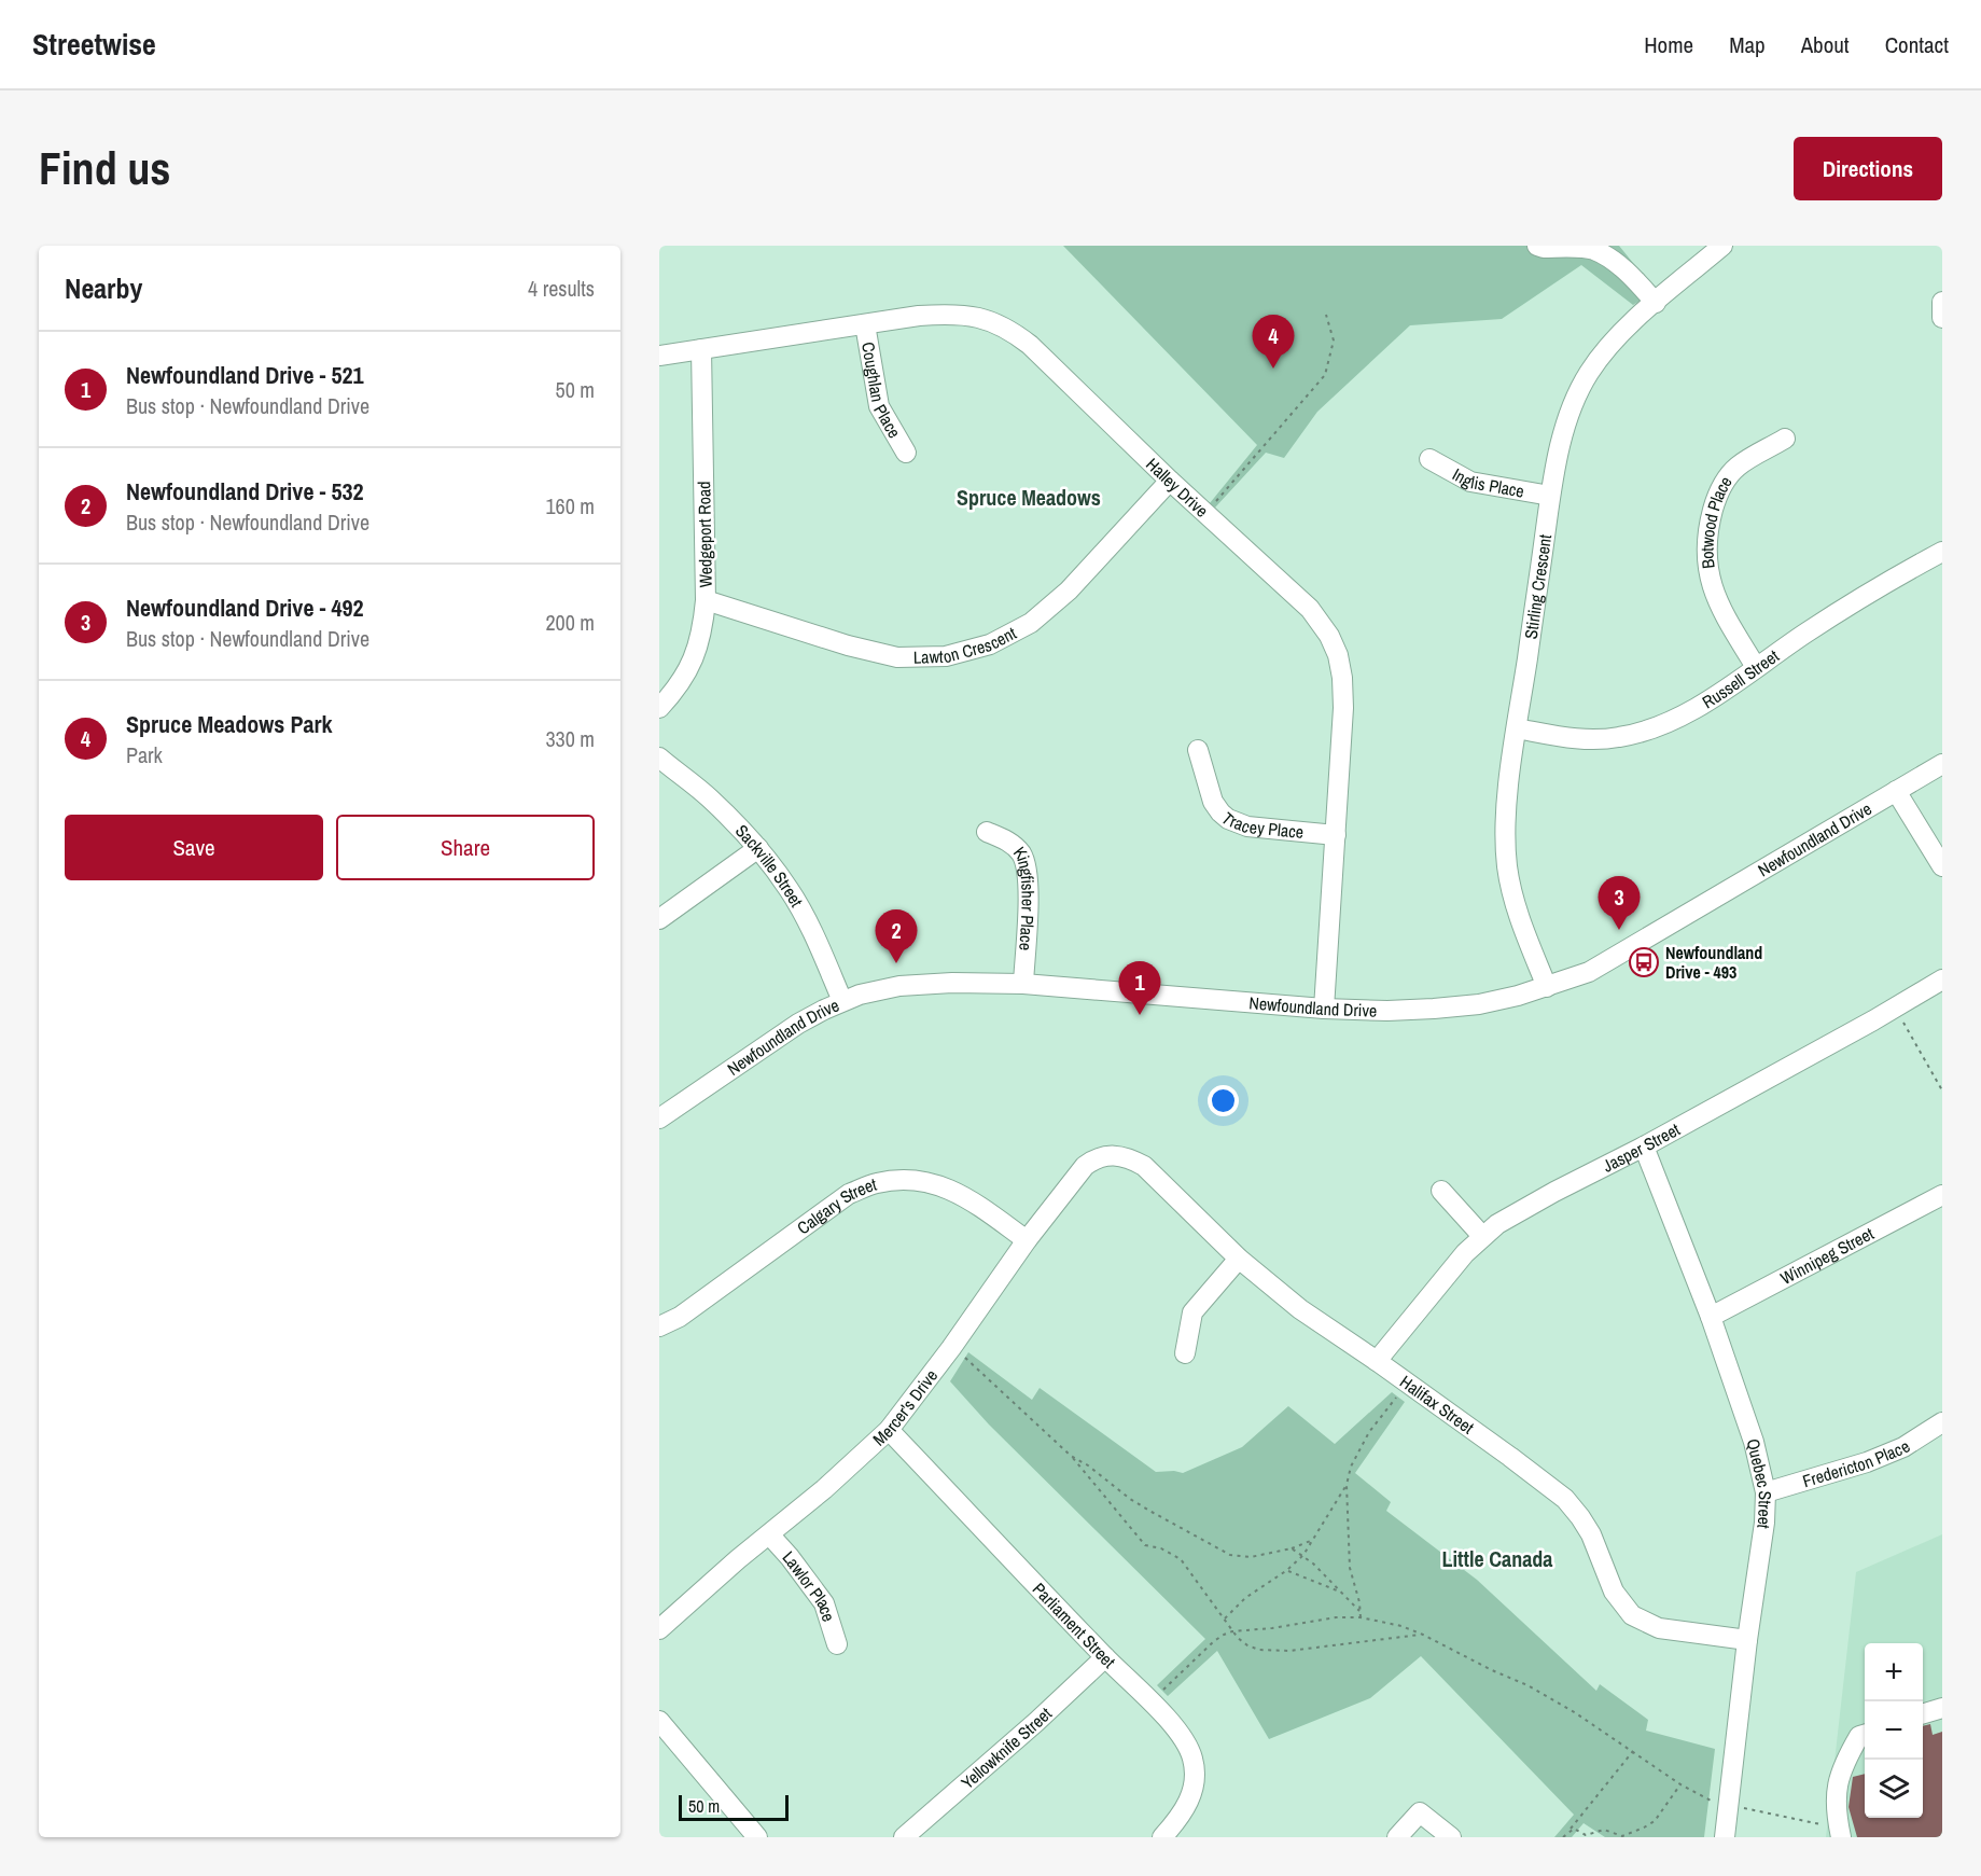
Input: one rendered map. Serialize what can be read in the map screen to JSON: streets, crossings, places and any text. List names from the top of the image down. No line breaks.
{"streets":{"street":["Coughlan Place","Inglis Place","Halley Drive","Botwood Place","Wedgeport Road","Stirling Crescent","Lawton Crescent","Russell Street","Tracey Place","Newfoundland Drive","Sackville Street","Kingfisher Place","Jasper Street","Calgary Street","Winnipeg Street","Halifax Street","Mercer's Drive","Fredericton Place","Quebec Street","Lawlor Place","Parliament Street","Yellowknife Street"]},"crossings":[["Coughlan Place","Halley Drive"],["Inglis Place","Stirling Crescent"],["Halley Drive","Wedgeport Road"],["Halley Drive","Lawton Crescent"],["Halley Drive","Tracey Place"],["Halley Drive","Newfoundland Drive"],["Botwood Place","Russell Street"],["Wedgeport Road","Lawton Crescent"],["Stirling Crescent","Russell Street"],["Stirling Crescent","Newfoundland Drive"],["Newfoundland Drive","Sackville Street"],["Newfoundland Drive","Kingfisher Place"],["Jasper Street","Halifax Street"],["Jasper Street","Quebec Street"],["Calgary Street","Mercer's Drive"],["Winnipeg Street","Quebec Street"],["Halifax Street","Mercer's Drive"],["Halifax Street","Quebec Street"],["Mercer's Drive","Lawlor Place"],["Mercer's Drive","Parliament Street"],["Fredericton Place","Quebec Street"],["Parliament Street","Yellowknife Street"]],"districts":["Spruce Meadows","Little Canada"],"places":{"bus stop":["Newfoundland Drive - 493"]},"scale_bar":"50 m","page":{"header":"Streetwise","nav":["Home","Map","About","Contact"],"buttons":["Directions",["Save","Share"]],"title":"Find us","heading":["Nearby","4 results"],"pins":["4","3","2","1"],"list":[{"mark":"1","name":"Newfoundland Drive - 521","note":"Bus stop · Newfoundland Drive","value":"50 m"},{"mark":"2","name":"Newfoundland Drive - 532","note":"Bus stop · Newfoundland Drive","value":"160 m"},{"mark":"3","name":"Newfoundland Drive - 492","note":"Bus stop · Newfoundland Drive","value":"200 m"},{"mark":"4","name":"Spruce Meadows Park","note":"Park","value":"330 m"}],"map_buttons":["+","−"],"scale":"50 m"}}
